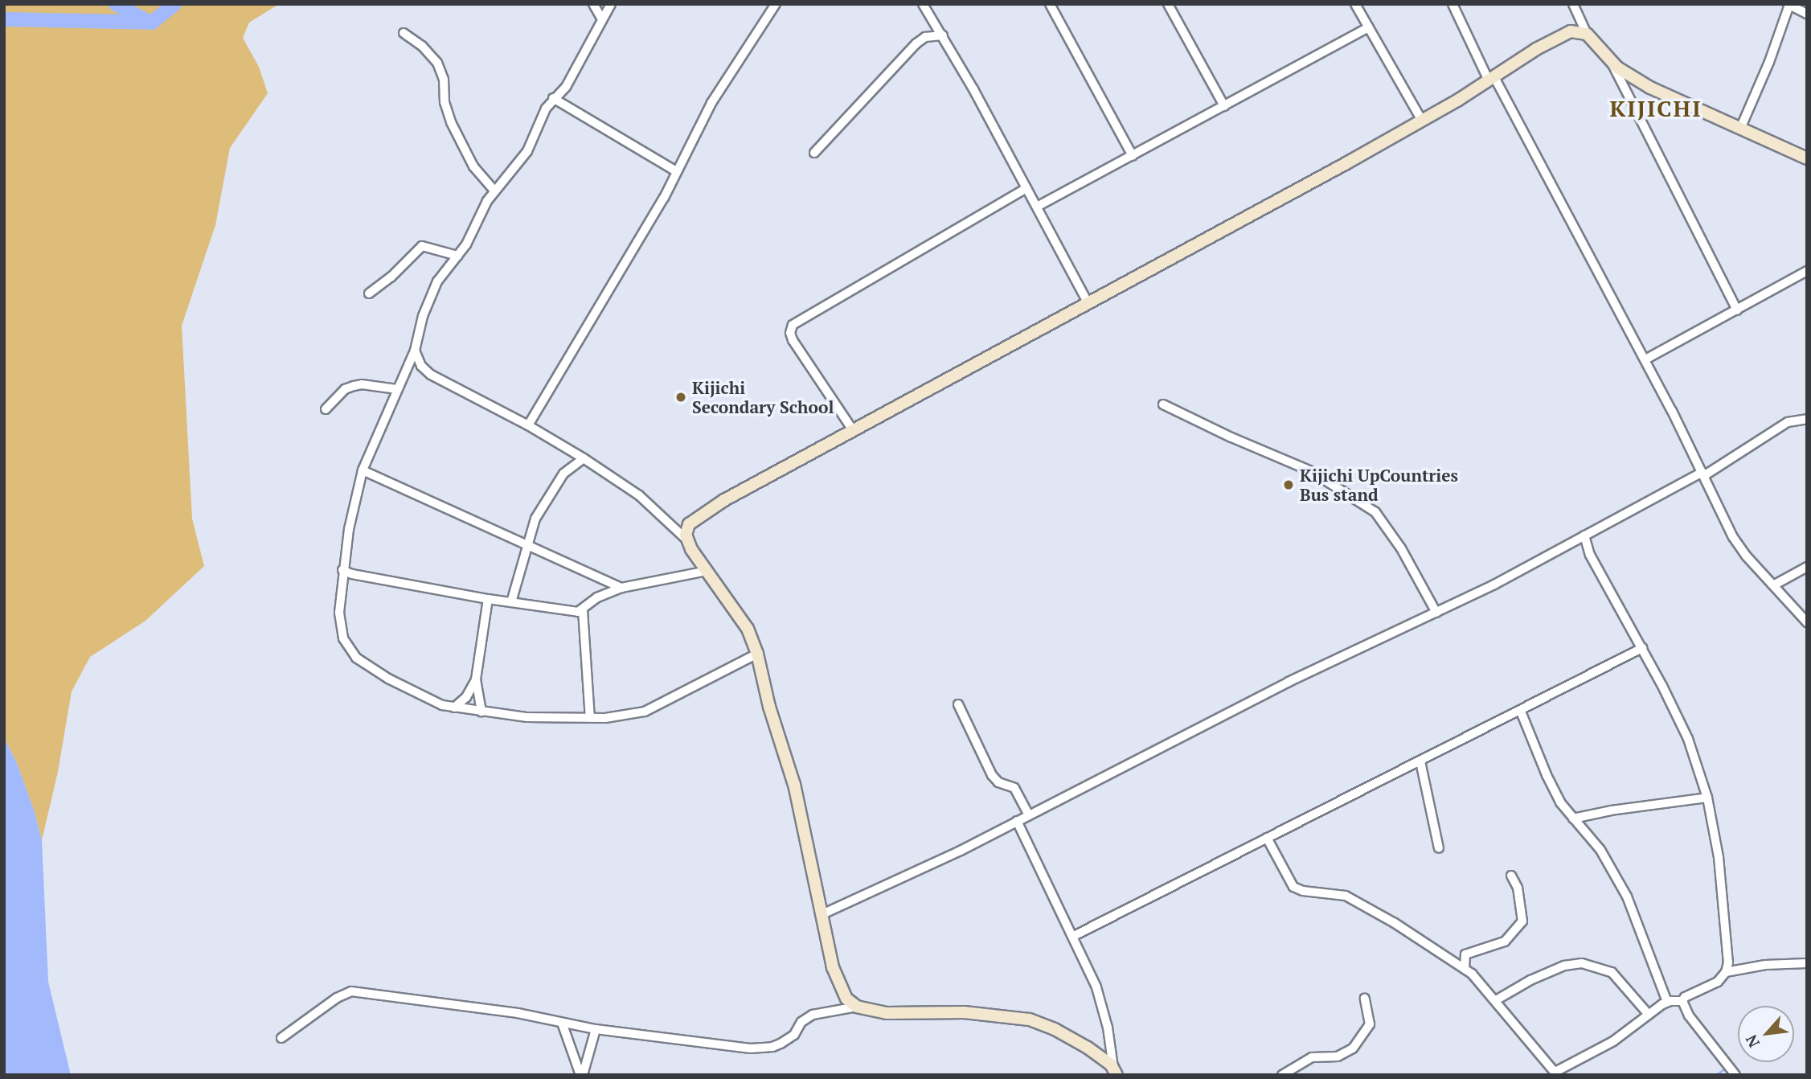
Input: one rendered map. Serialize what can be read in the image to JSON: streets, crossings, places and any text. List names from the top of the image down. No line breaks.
{"districts":["KIJICHI"],"places":["Kijichi Secondary School","Kijichi UpCountries Bus stand"],"north":"bottom left"}
